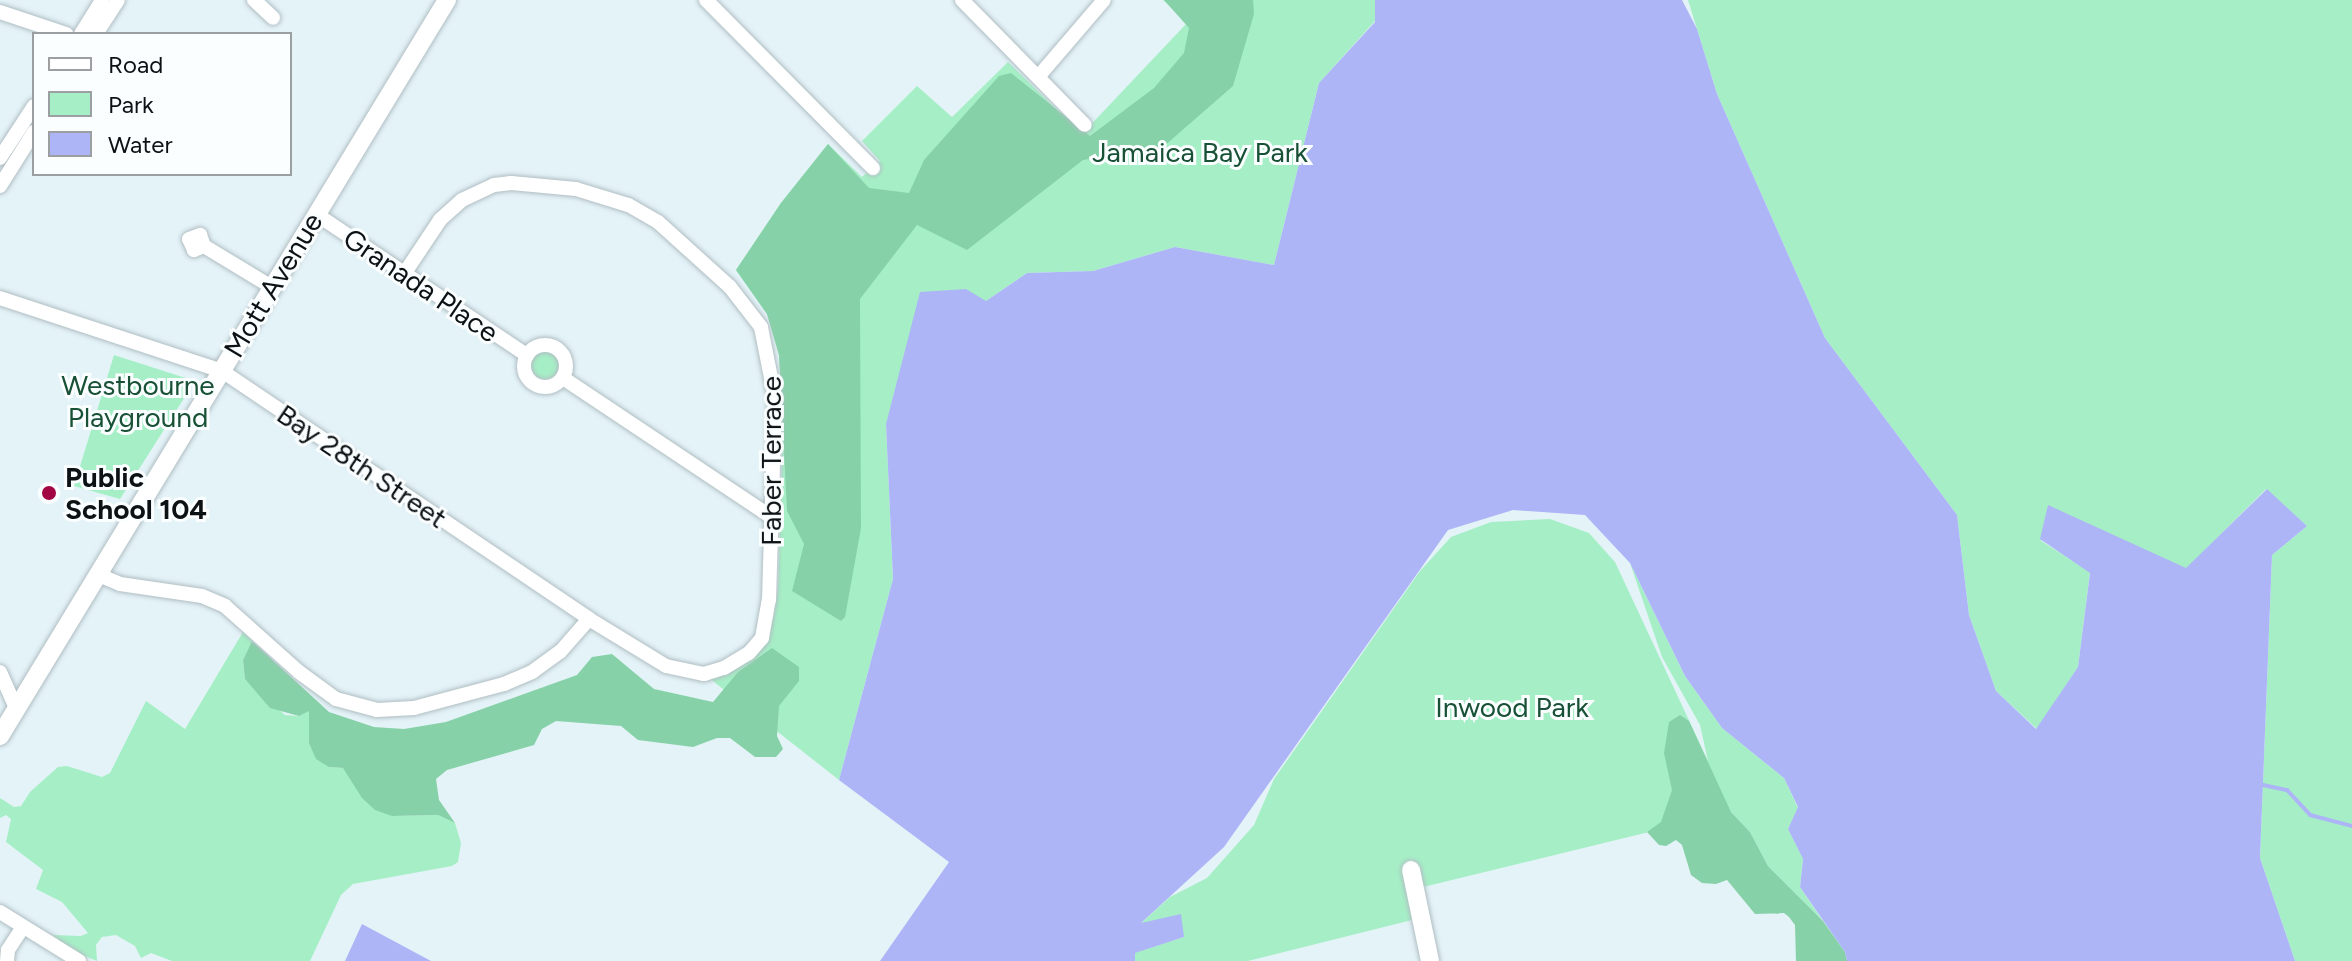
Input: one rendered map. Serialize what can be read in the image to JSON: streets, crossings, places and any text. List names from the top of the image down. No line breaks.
{"streets":{"street":["Mott Avenue","Granada Place","Faber Terrace","Bay 28th Street"]},"crossings":[["Mott Avenue","Granada Place"],["Mott Avenue","Bay 28th Street"],["Granada Place","Faber Terrace"],["Faber Terrace","Bay 28th Street"]],"parks":["Jamaica Bay Park","Westbourne Playground","Inwood Park"],"places":["Public School 104"],"legend":["Road","Park","Water"]}
